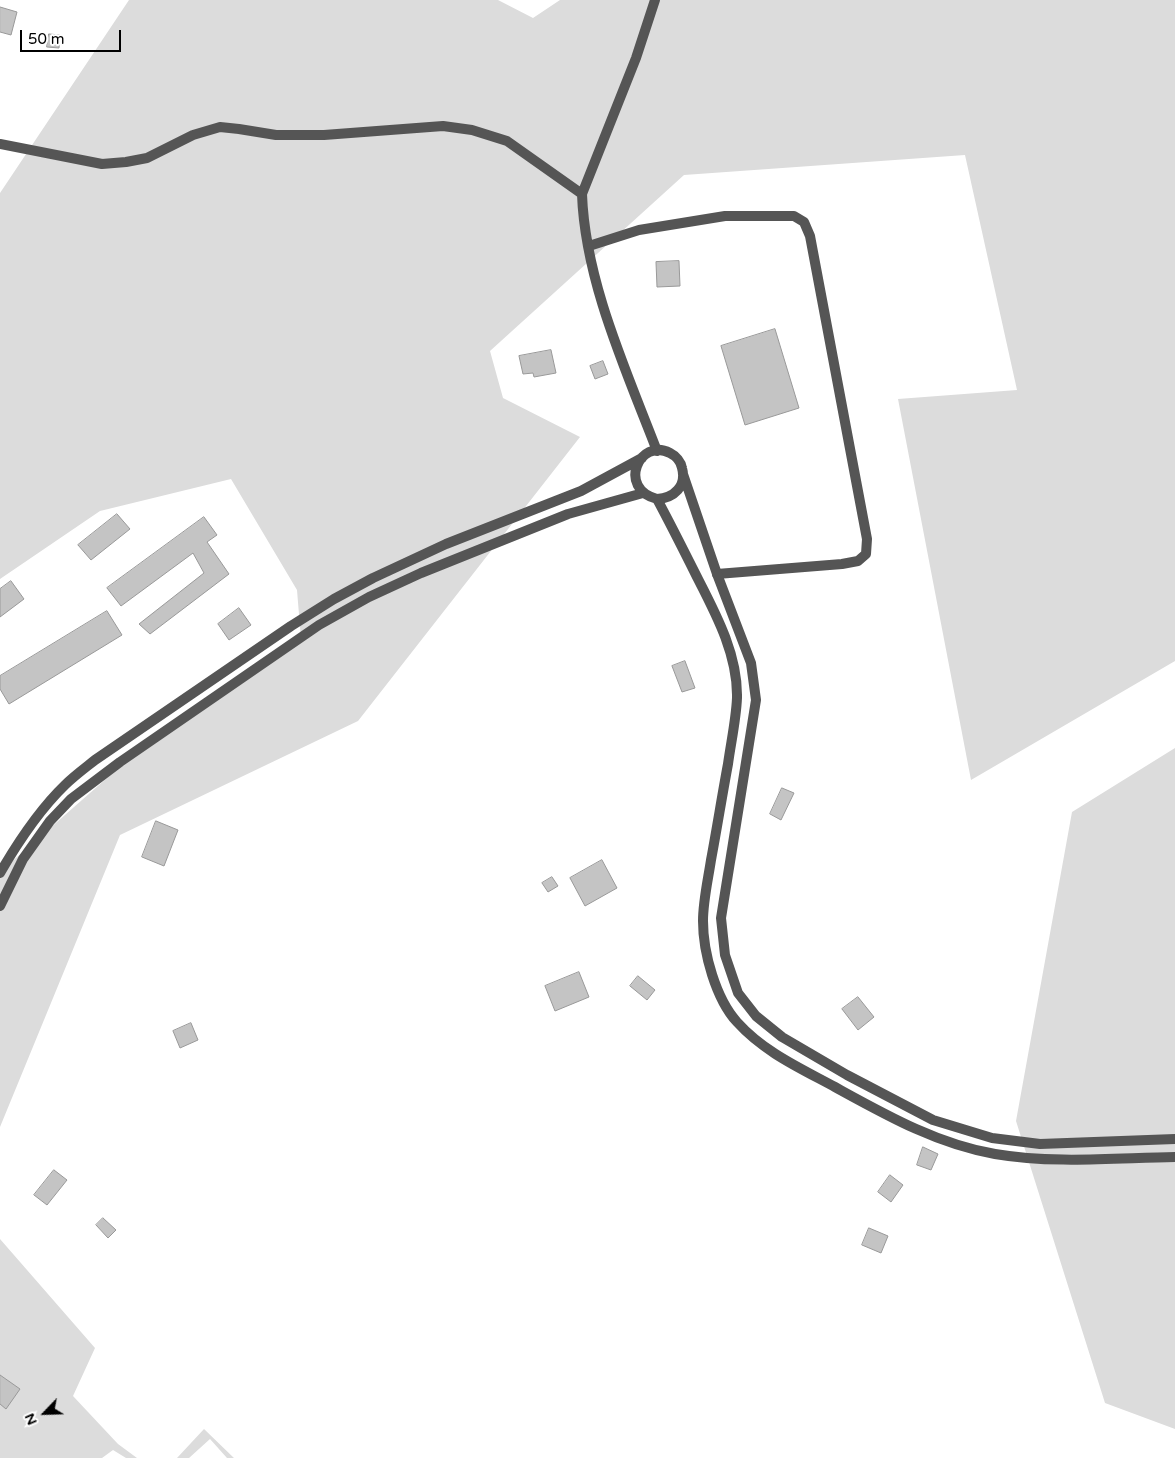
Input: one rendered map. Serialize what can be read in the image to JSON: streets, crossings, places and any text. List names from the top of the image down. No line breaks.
{"scale_bar":"50 m","north":"bottom left"}
